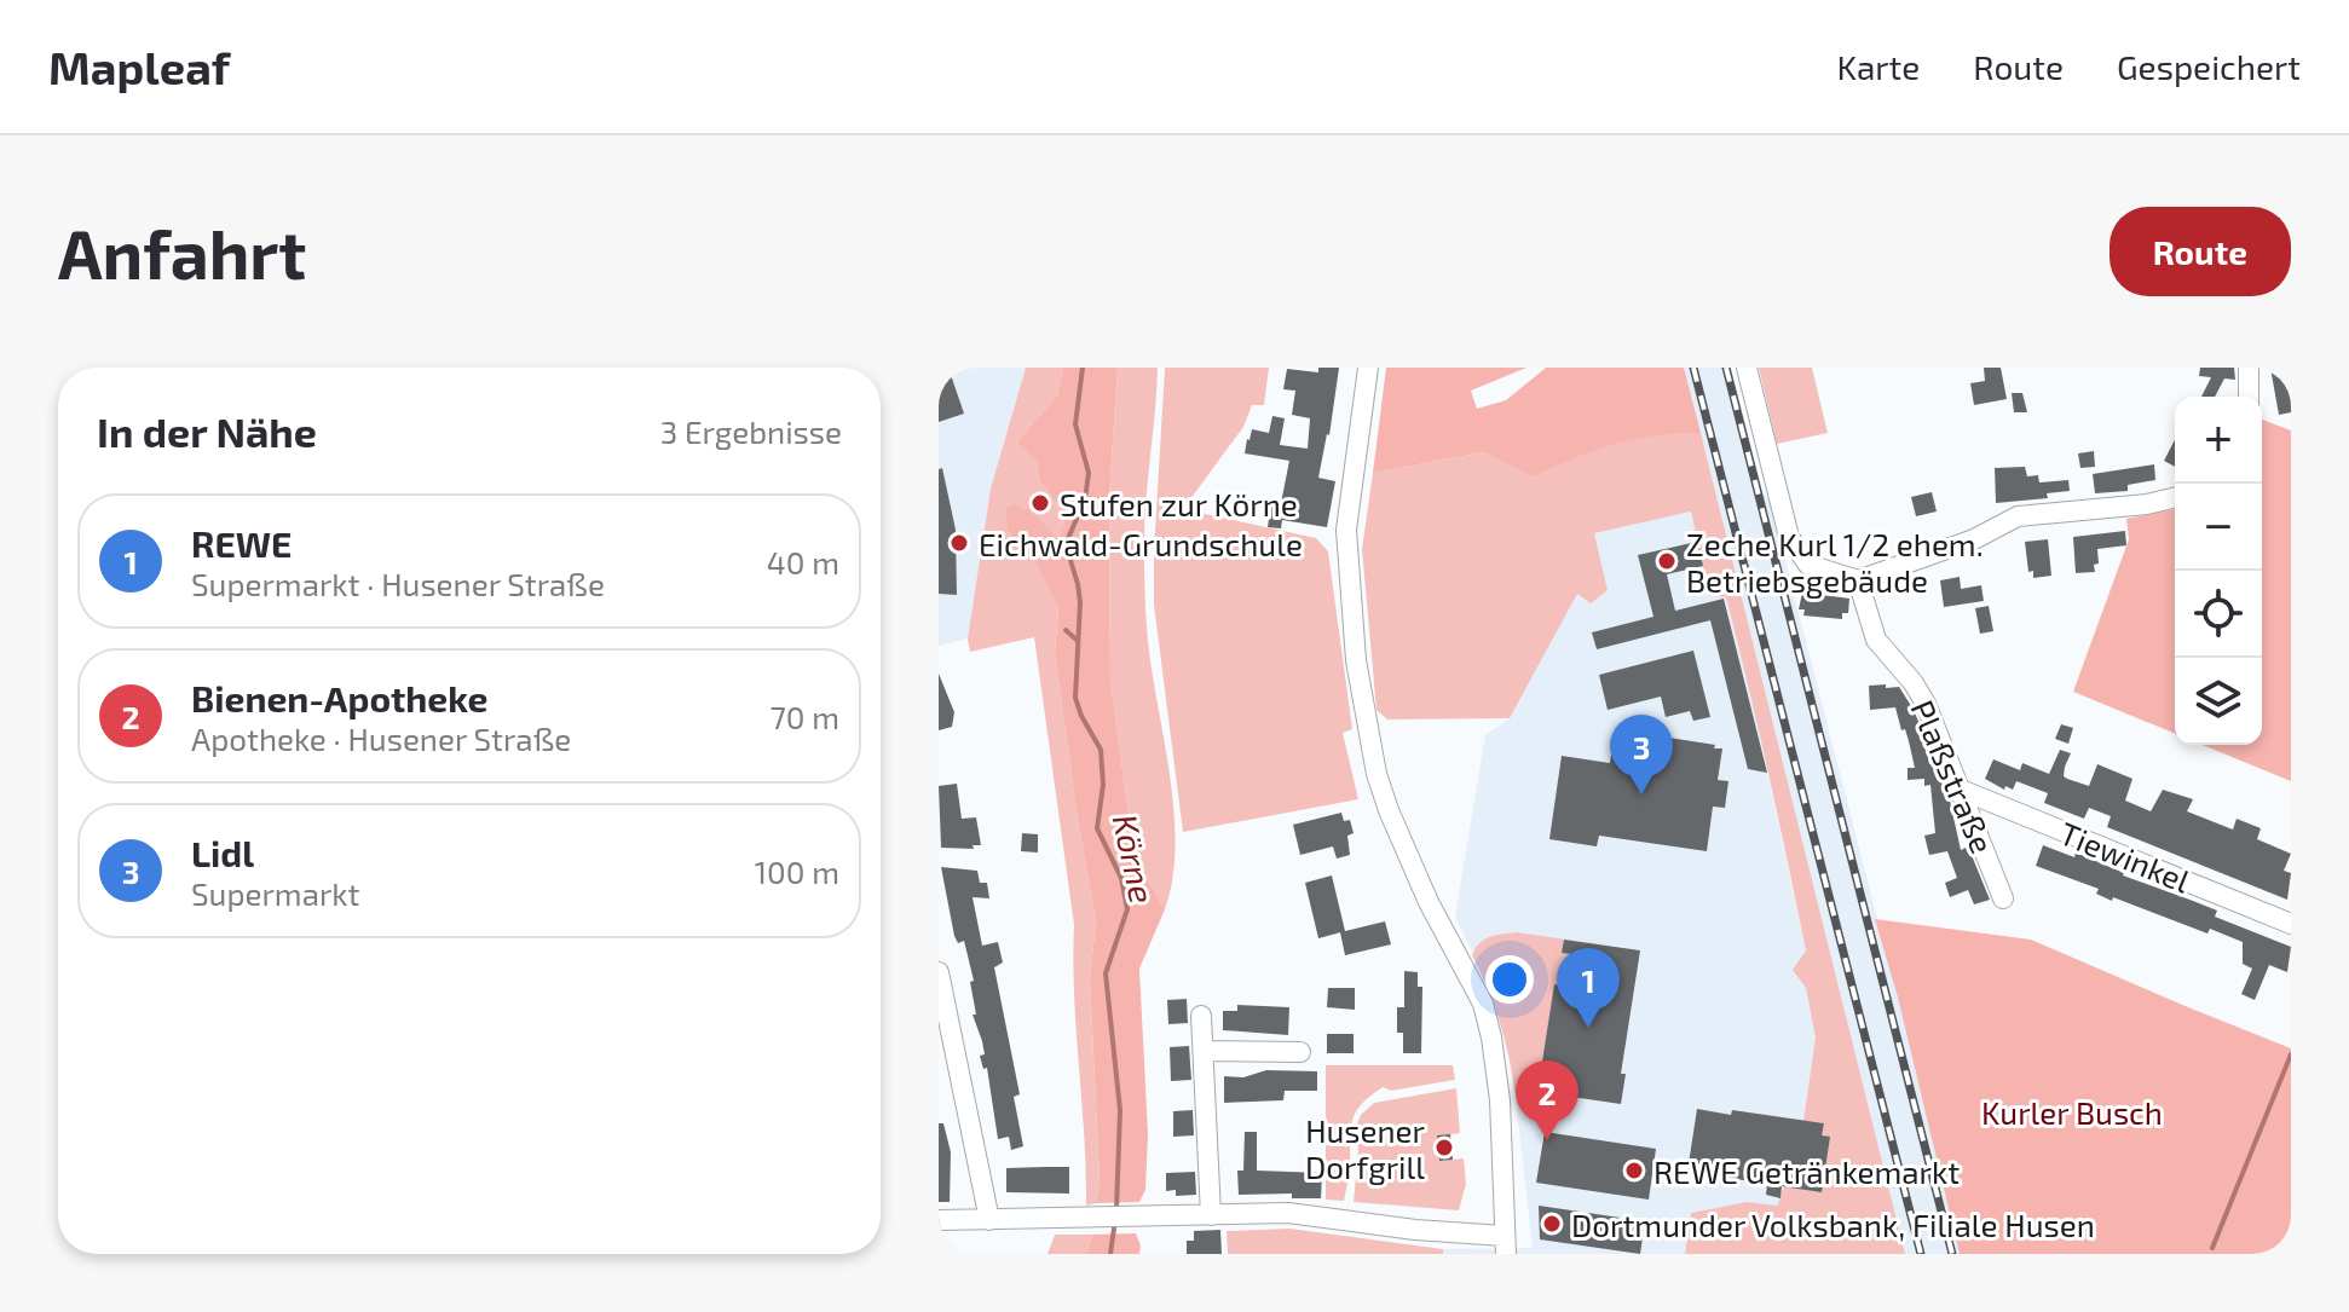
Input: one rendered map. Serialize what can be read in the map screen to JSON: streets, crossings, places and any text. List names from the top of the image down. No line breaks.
{"streets":{"street":["Plaßstraße","Tiewinkel"]},"crossings":[["Plaßstraße","Tiewinkel"]],"water":["Körne"],"parks":["Kurler Busch"],"places":["Stufen zur Körne","Eichwald-Grundschule","Zeche Kurl 1/2 ehem. Betriebsgebäude","Husener Dorfgrill","REWE Getränkemarkt","Dortmunder Volksbank, Filiale Husen"],"page":{"header":"Mapleaf","nav":["Karte","Route","Gespeichert"],"buttons":"Route","title":"Anfahrt","heading":["In der Nähe","3 Ergebnisse"],"map_buttons":["+","−"],"list":[{"mark":"1","name":"REWE","note":"Supermarkt · Husener Straße","value":"40 m"},{"mark":"2","name":"Bienen-Apotheke","note":"Apotheke · Husener Straße","value":"70 m"},{"mark":"3","name":"Lidl","note":"Supermarkt","value":"100 m"}],"pins":["3","1","2"]}}
